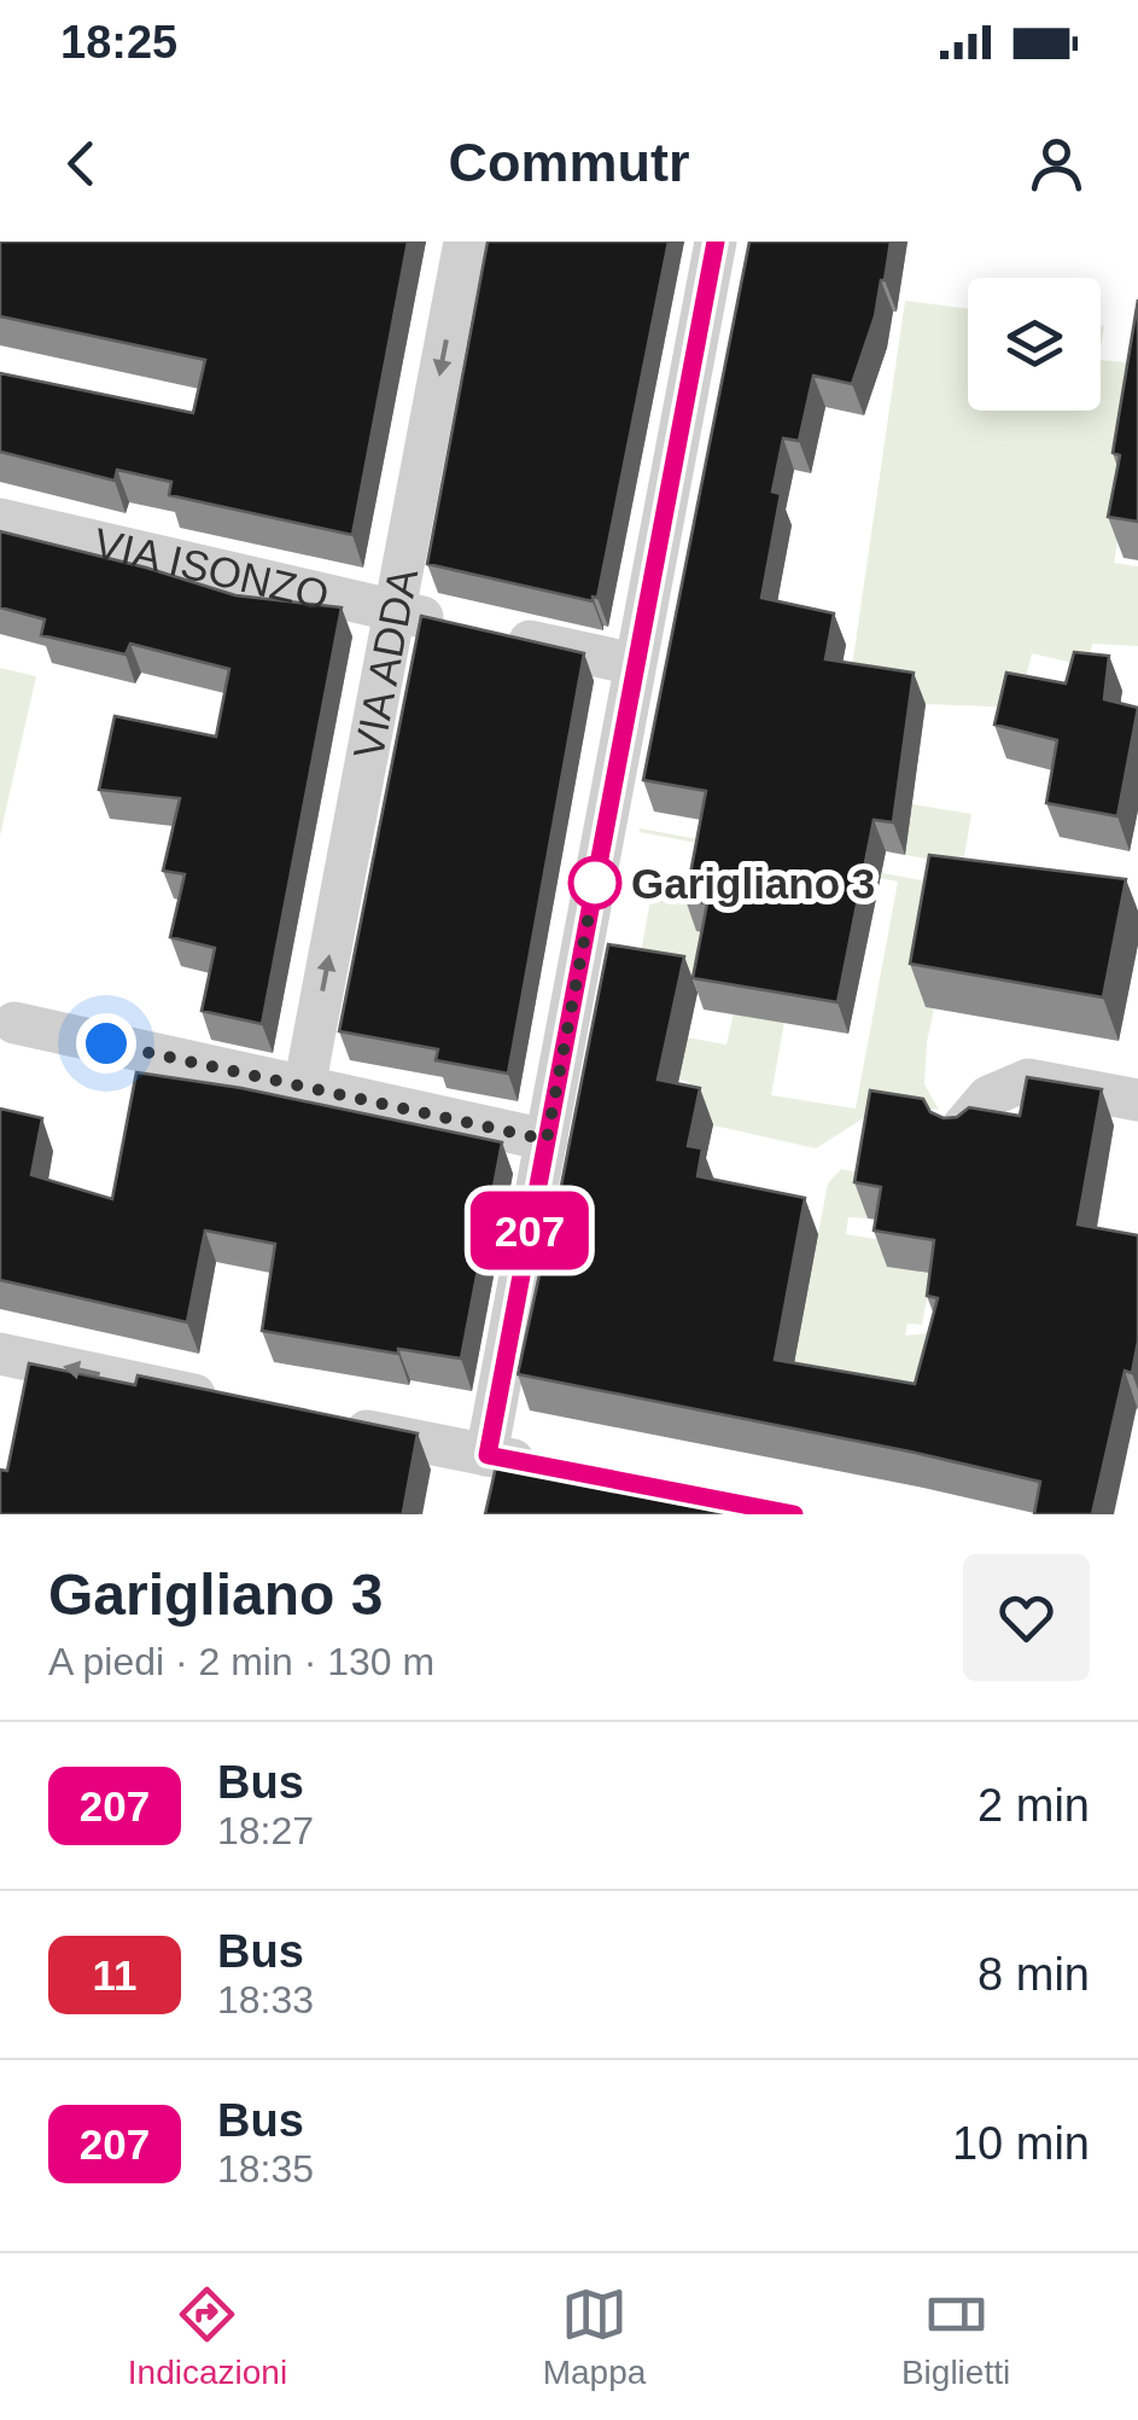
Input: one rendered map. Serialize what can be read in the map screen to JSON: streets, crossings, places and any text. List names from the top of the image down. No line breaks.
{"streets":{"street":["VIA ISONZO","VIA ADDA"]},"crossings":[["VIA ISONZO","VIA ADDA"]],"places":["Garigliano 3"],"lines":["bus line 207"],"page":{"status":"18:25","header":"Commutr","on_map":"207","heading":["Garigliano 3","A piedi · 2 min · 130 m"],"list":[{"mark":"207","name":"Bus","note":"18:27","value":"2 min"},{"mark":"11","name":"Bus","note":"18:33","value":"8 min"},{"mark":"207","name":"Bus","note":"18:35","value":"10 min"}],"tabs":["Indicazioni","Mappa","Biglietti"]}}
